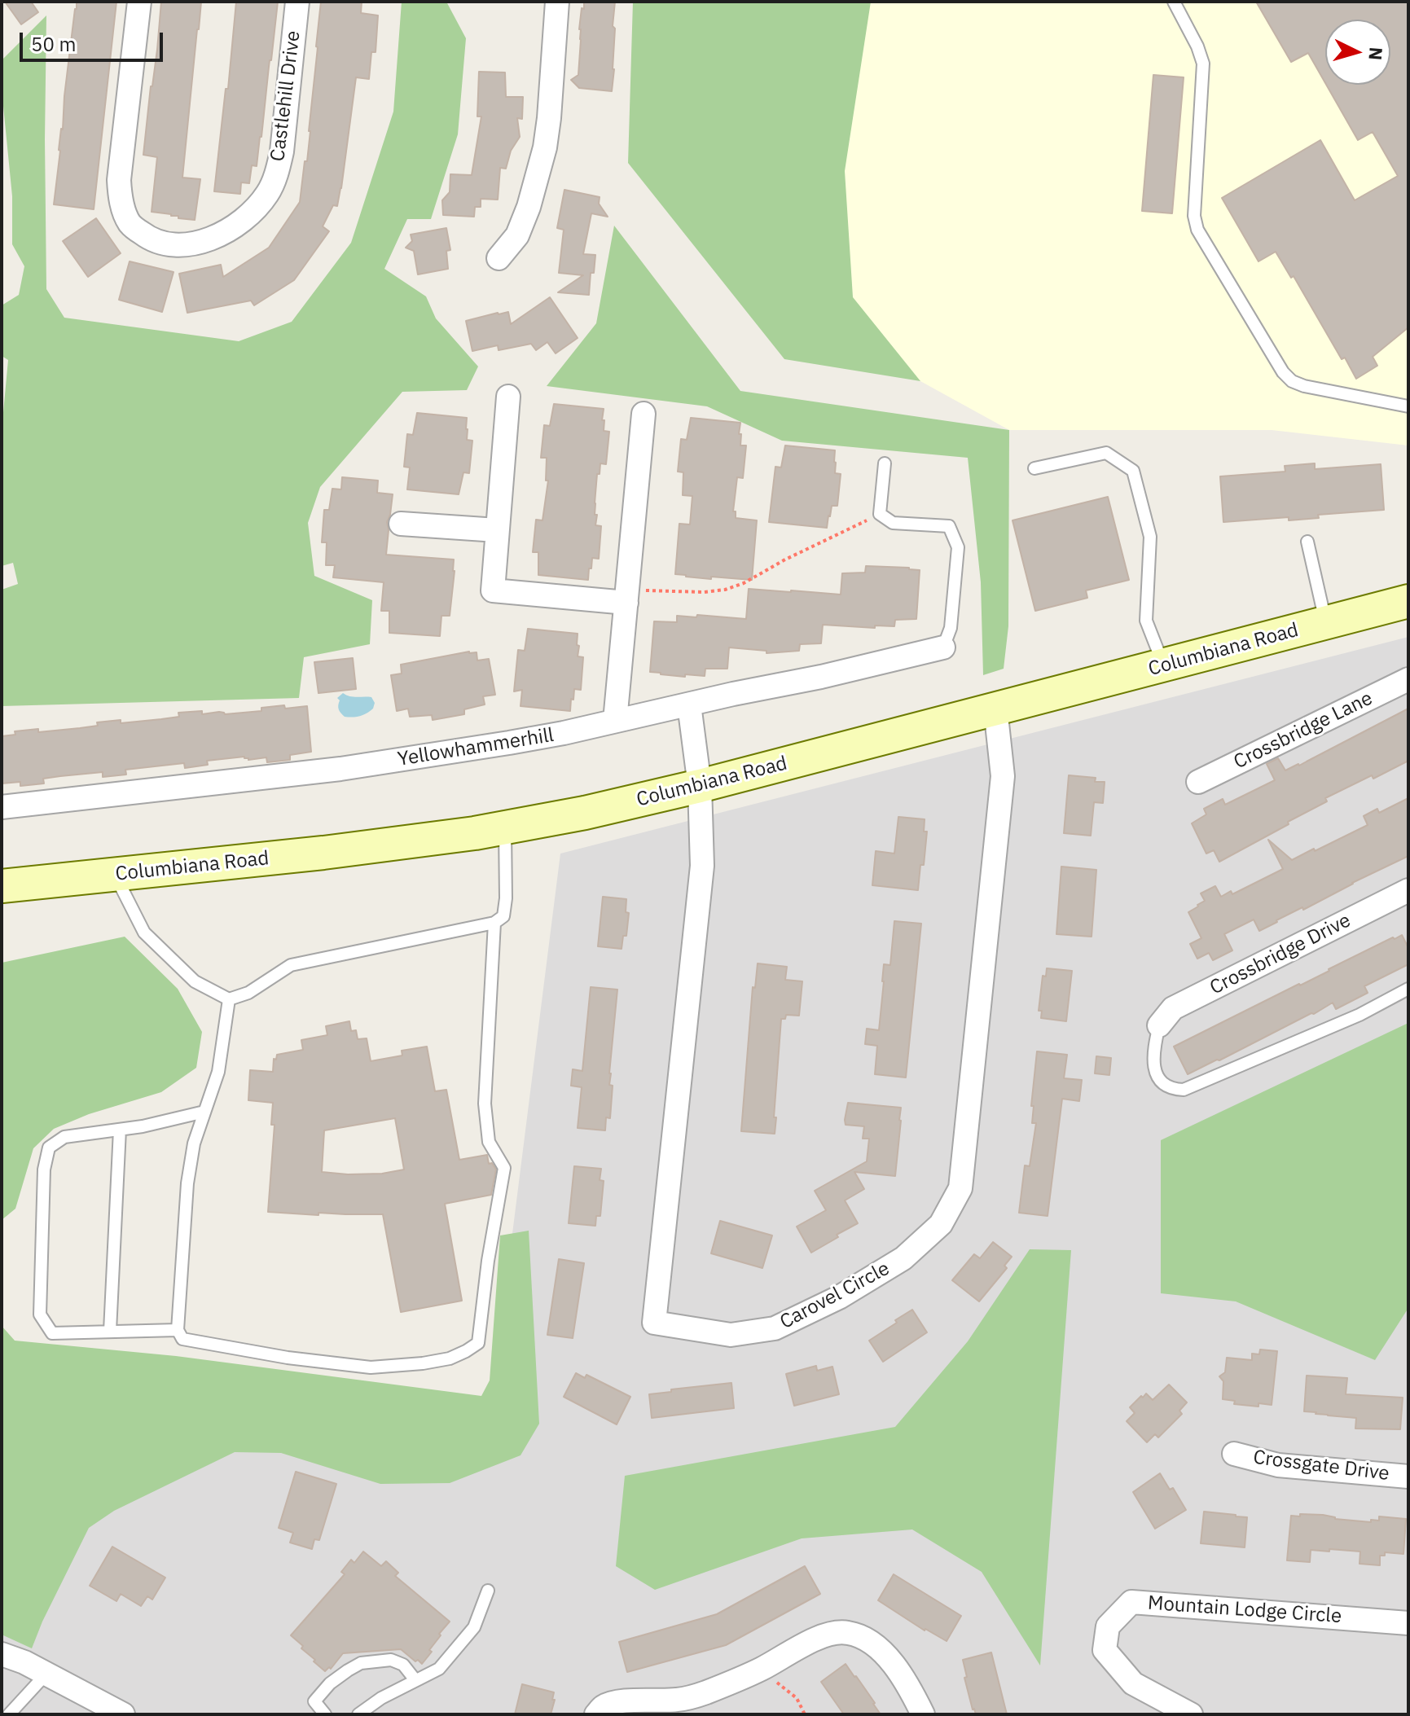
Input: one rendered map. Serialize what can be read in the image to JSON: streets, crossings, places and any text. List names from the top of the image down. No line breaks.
{"streets":{"main road":["Columbiana Road"],"street":["Castlehill Drive","Crossbridge Lane","Yellowhammerhill","Crossbridge Drive","Carovel Circle","Crossgate Drive","Mountain Lodge Circle"]},"crossings":[["Columbiana Road","Carovel Circle"]],"scale_bar":"50 m","north":"right"}
